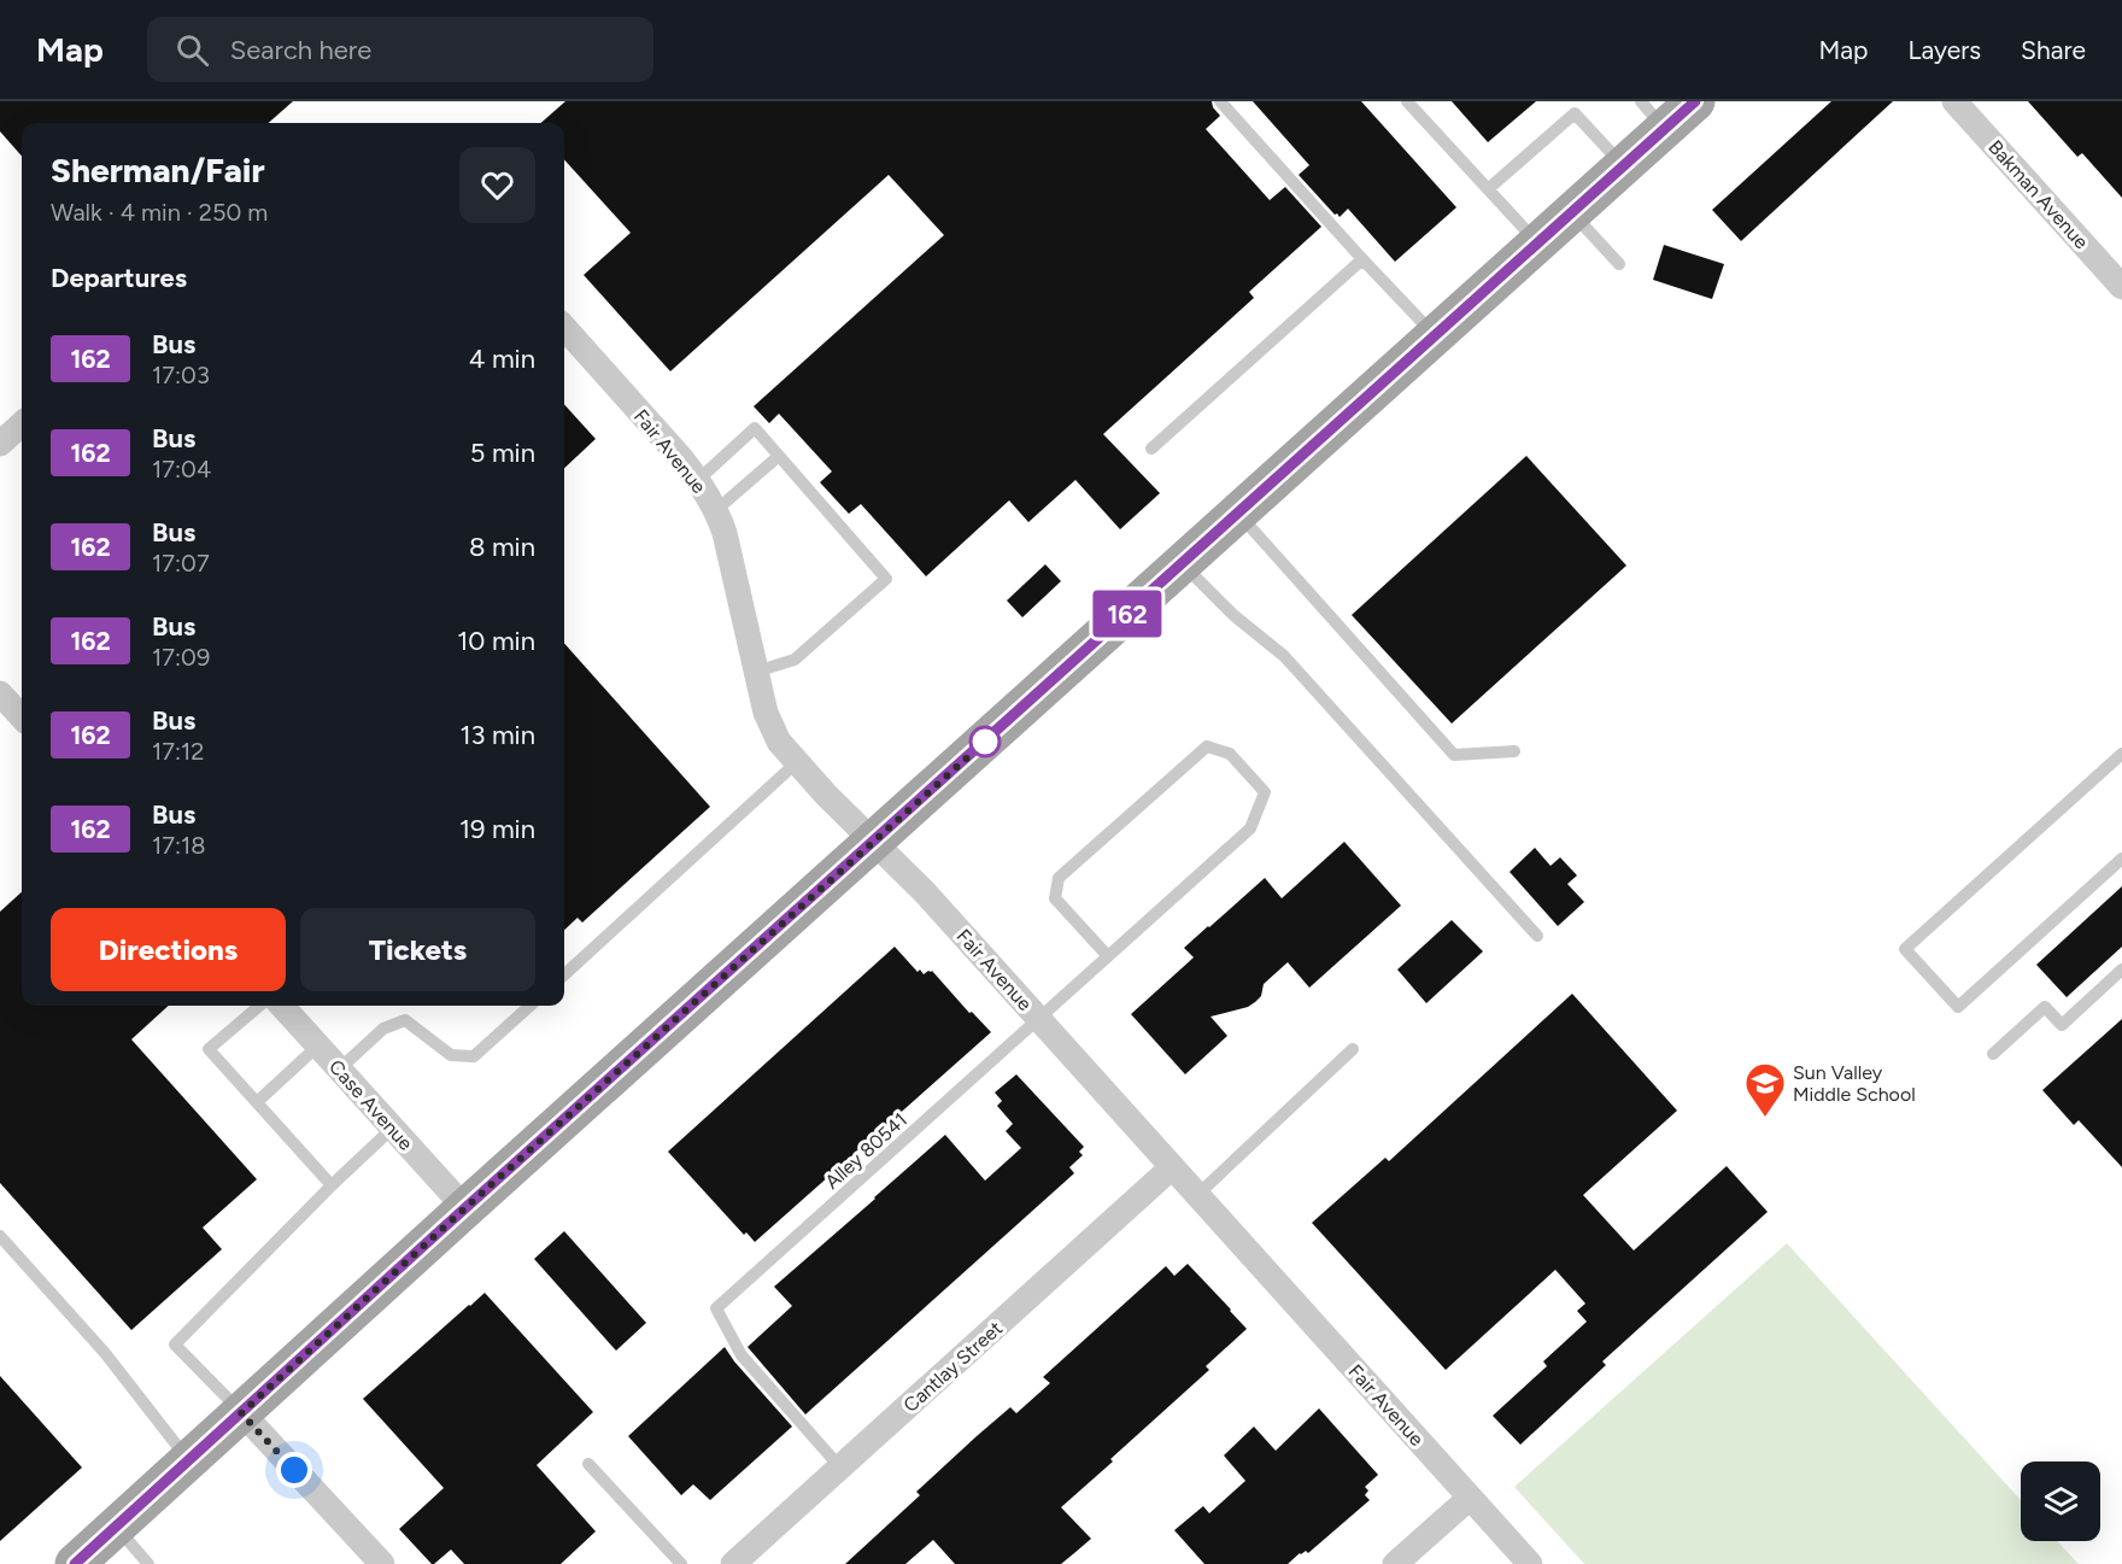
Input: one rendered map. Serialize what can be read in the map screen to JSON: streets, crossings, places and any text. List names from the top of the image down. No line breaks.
{"streets":{"street":["Bakman Avenue","Fair Avenue","Case Avenue","Cantlay Street"],"lane":["Alley 80541"]},"crossings":[["Fair Avenue","Alley 80541"],["Fair Avenue","Cantlay Street"],["Alley 80541","Cantlay Street"]],"places":{"school or university":["Sun Valley Middle School"]},"lines":["bus line 162"],"page":{"header":"Map","search":"Search here","nav":["Map","Layers","Share"],"on_map":"162","heading":[["Sherman/Fair","Walk · 4 min · 250 m"],"Departures"],"list":[{"mark":"162","name":"Bus","note":"17:03","value":"4 min"},{"mark":"162","name":"Bus","note":"17:04","value":"5 min"},{"mark":"162","name":"Bus","note":"17:07","value":"8 min"},{"mark":"162","name":"Bus","note":"17:09","value":"10 min"},{"mark":"162","name":"Bus","note":"17:12","value":"13 min"},{"mark":"162","name":"Bus","note":"17:18","value":"19 min"}],"buttons":["Directions","Tickets"]}}
